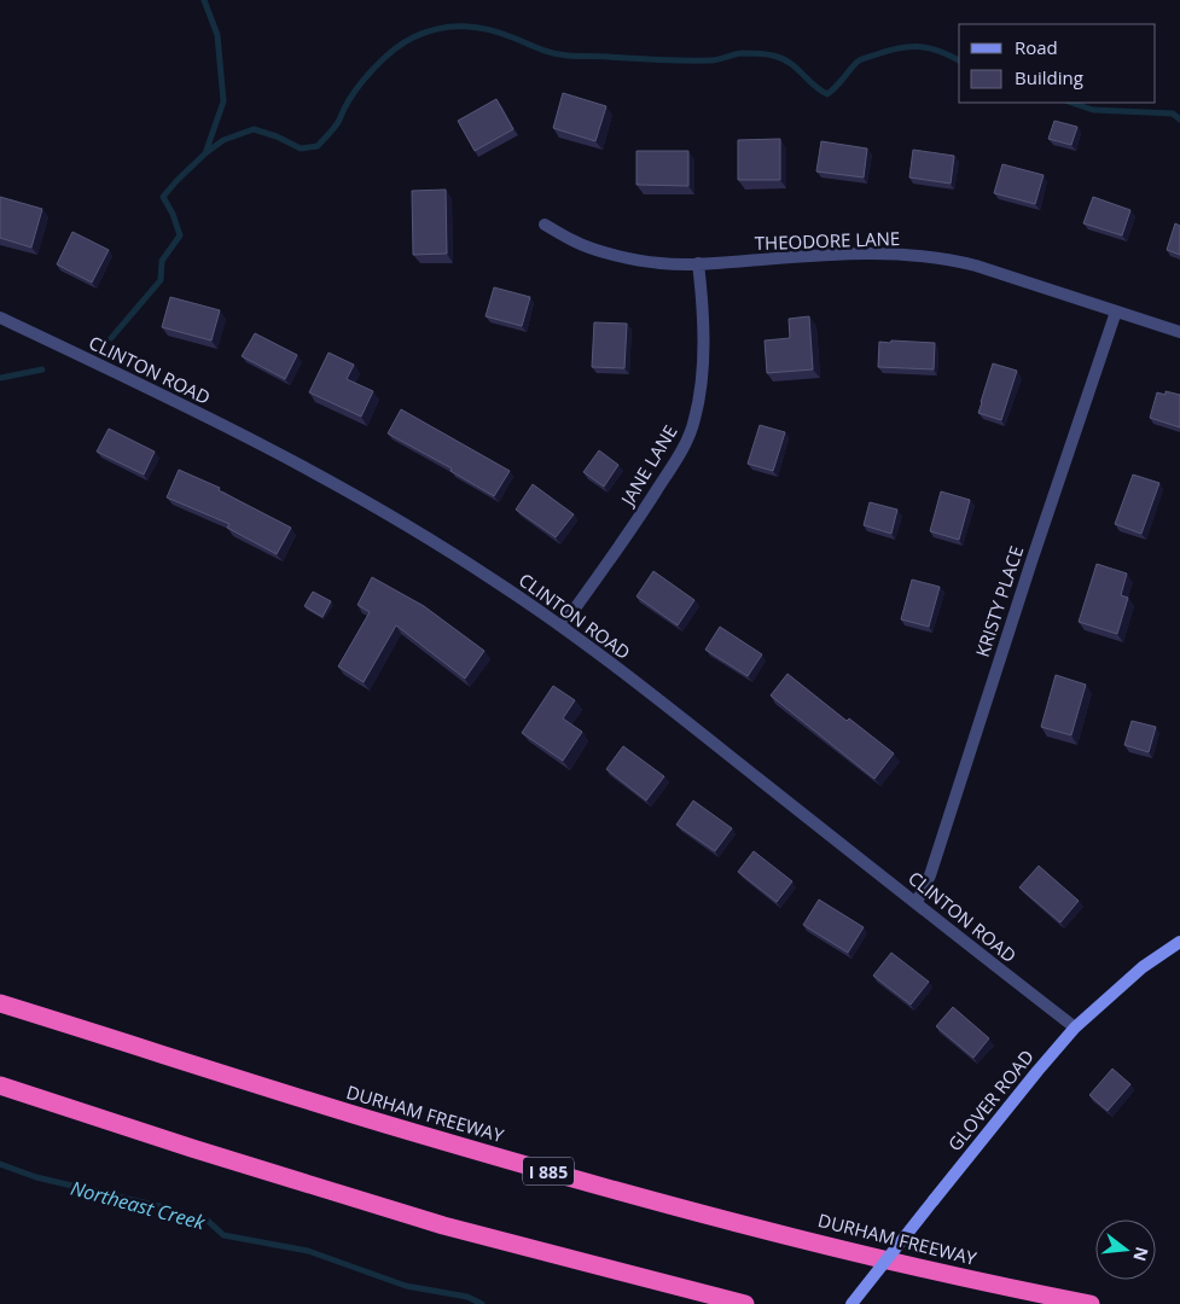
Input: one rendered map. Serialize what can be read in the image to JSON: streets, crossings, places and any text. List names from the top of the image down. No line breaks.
{"streets":{"highway":["DURHAM FREEWAY","I 885"],"street":["THEODORE LANE","CLINTON ROAD","JANE LANE","KRISTY PLACE","GLOVER ROAD"]},"crossings":[["THEODORE LANE","JANE LANE"],["THEODORE LANE","KRISTY PLACE"],["CLINTON ROAD","JANE LANE"],["CLINTON ROAD","KRISTY PLACE"],["CLINTON ROAD","GLOVER ROAD"]],"water":["Northeast Creek"],"legend":["Road","Building"],"north":"right"}
